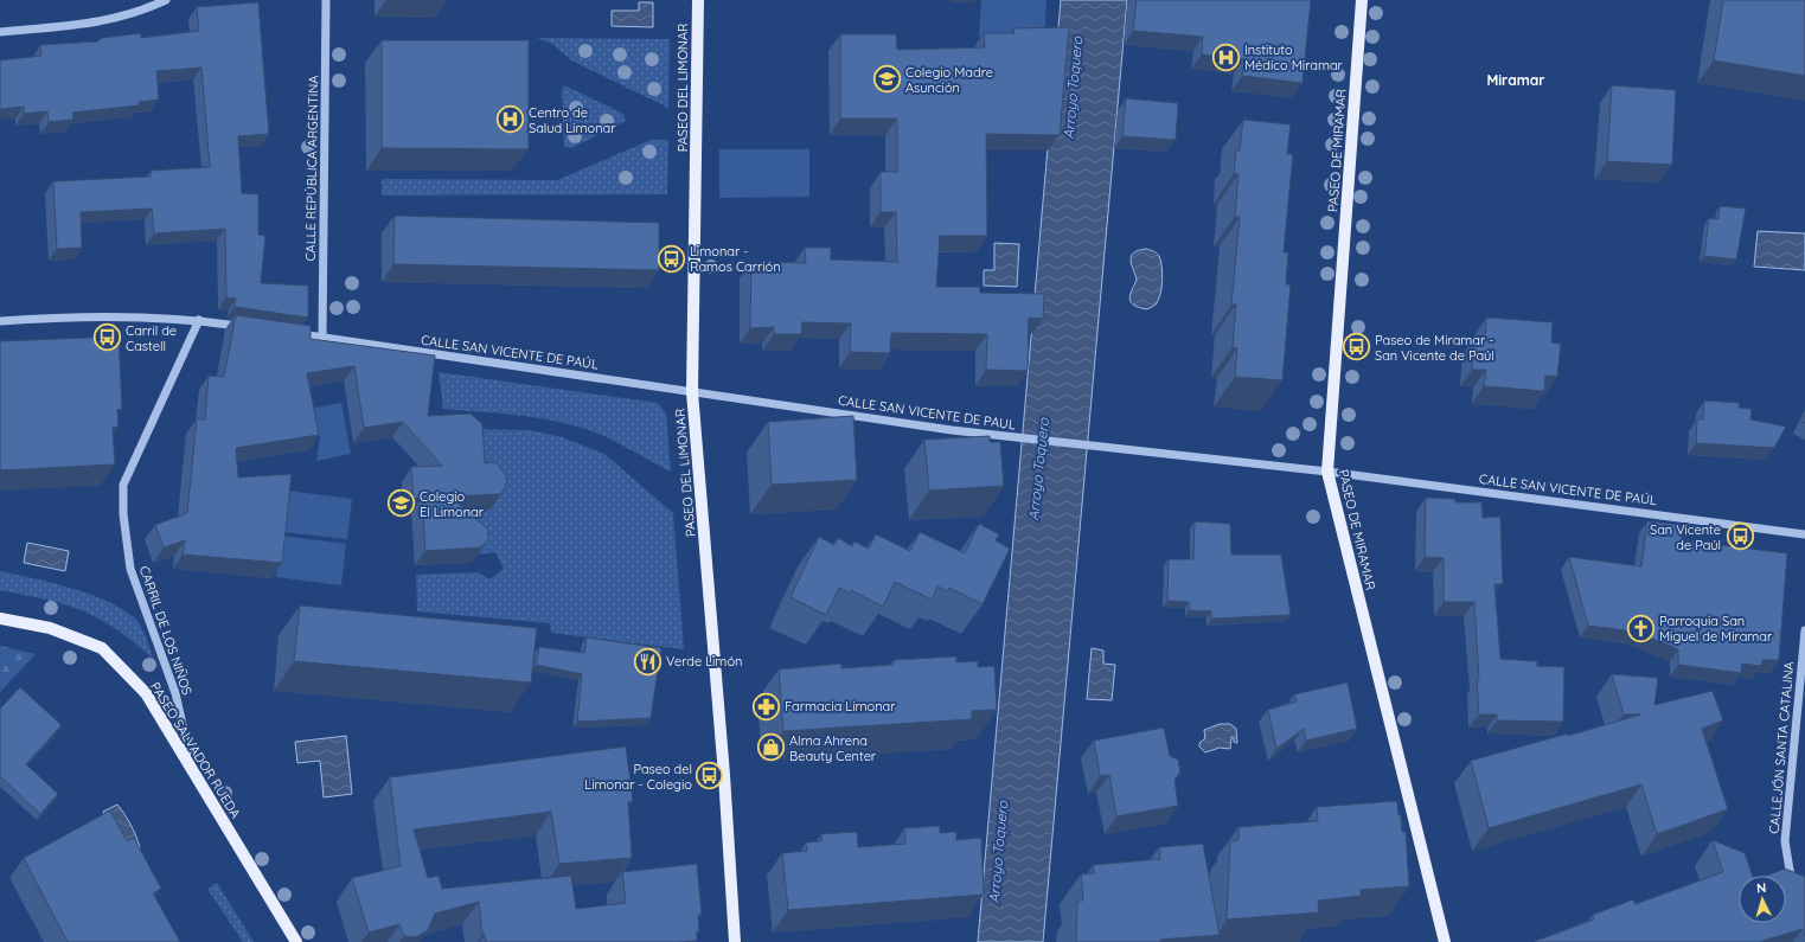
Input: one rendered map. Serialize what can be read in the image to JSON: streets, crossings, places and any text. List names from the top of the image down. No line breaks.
{"streets":{"main road":["PASEO DEL LIMONAR","PASEO DE MIRAMAR","PASEO SALVADOR RUEDA"],"street":["CALLE REPÚBLICA ARGENTINA","CALLE SAN VICENTE DE PAÚL","CALLE SAN VICENTE DE PAUL","CARRIL DE LOS NIÑOS","CALLEJÓN SANTA CATALINA"]},"crossings":[["PASEO DEL LIMONAR","CALLE SAN VICENTE DE PAÚL"],["PASEO DEL LIMONAR","CALLE SAN VICENTE DE PAUL"],["PASEO DE MIRAMAR","CALLE SAN VICENTE DE PAÚL"],["PASEO DE MIRAMAR","CALLE SAN VICENTE DE PAUL"],["CALLE REPÚBLICA ARGENTINA","CALLE SAN VICENTE DE PAÚL"],["CALLE SAN VICENTE DE PAÚL","CALLE SAN VICENTE DE PAUL"],["CARRIL DE LOS NIÑOS","PASEO SALVADOR RUEDA"]],"districts":["Miramar"],"water":["Arroyo Toquero"],"places":{"hospital":["Instituto Médico Miramar","Centro de Salud Limonar"],"school or university":["Colegio Madre Asunción","Colegio El Limonar"],"bus stop":["Limonar - Ramos Carrión","Carril de Castell","Paseo de Miramar - San Vicente de Paúl","San Vicente de Paúl","Paseo del Limonar - Colegio"],"church":["Parroquia San Miguel de Miramar"],"restaurant":["Verde Limón"],"pharmacy":["Farmacia Limonar"],"shop":["Alma Ahrena Beauty Center"]},"north":"top"}
